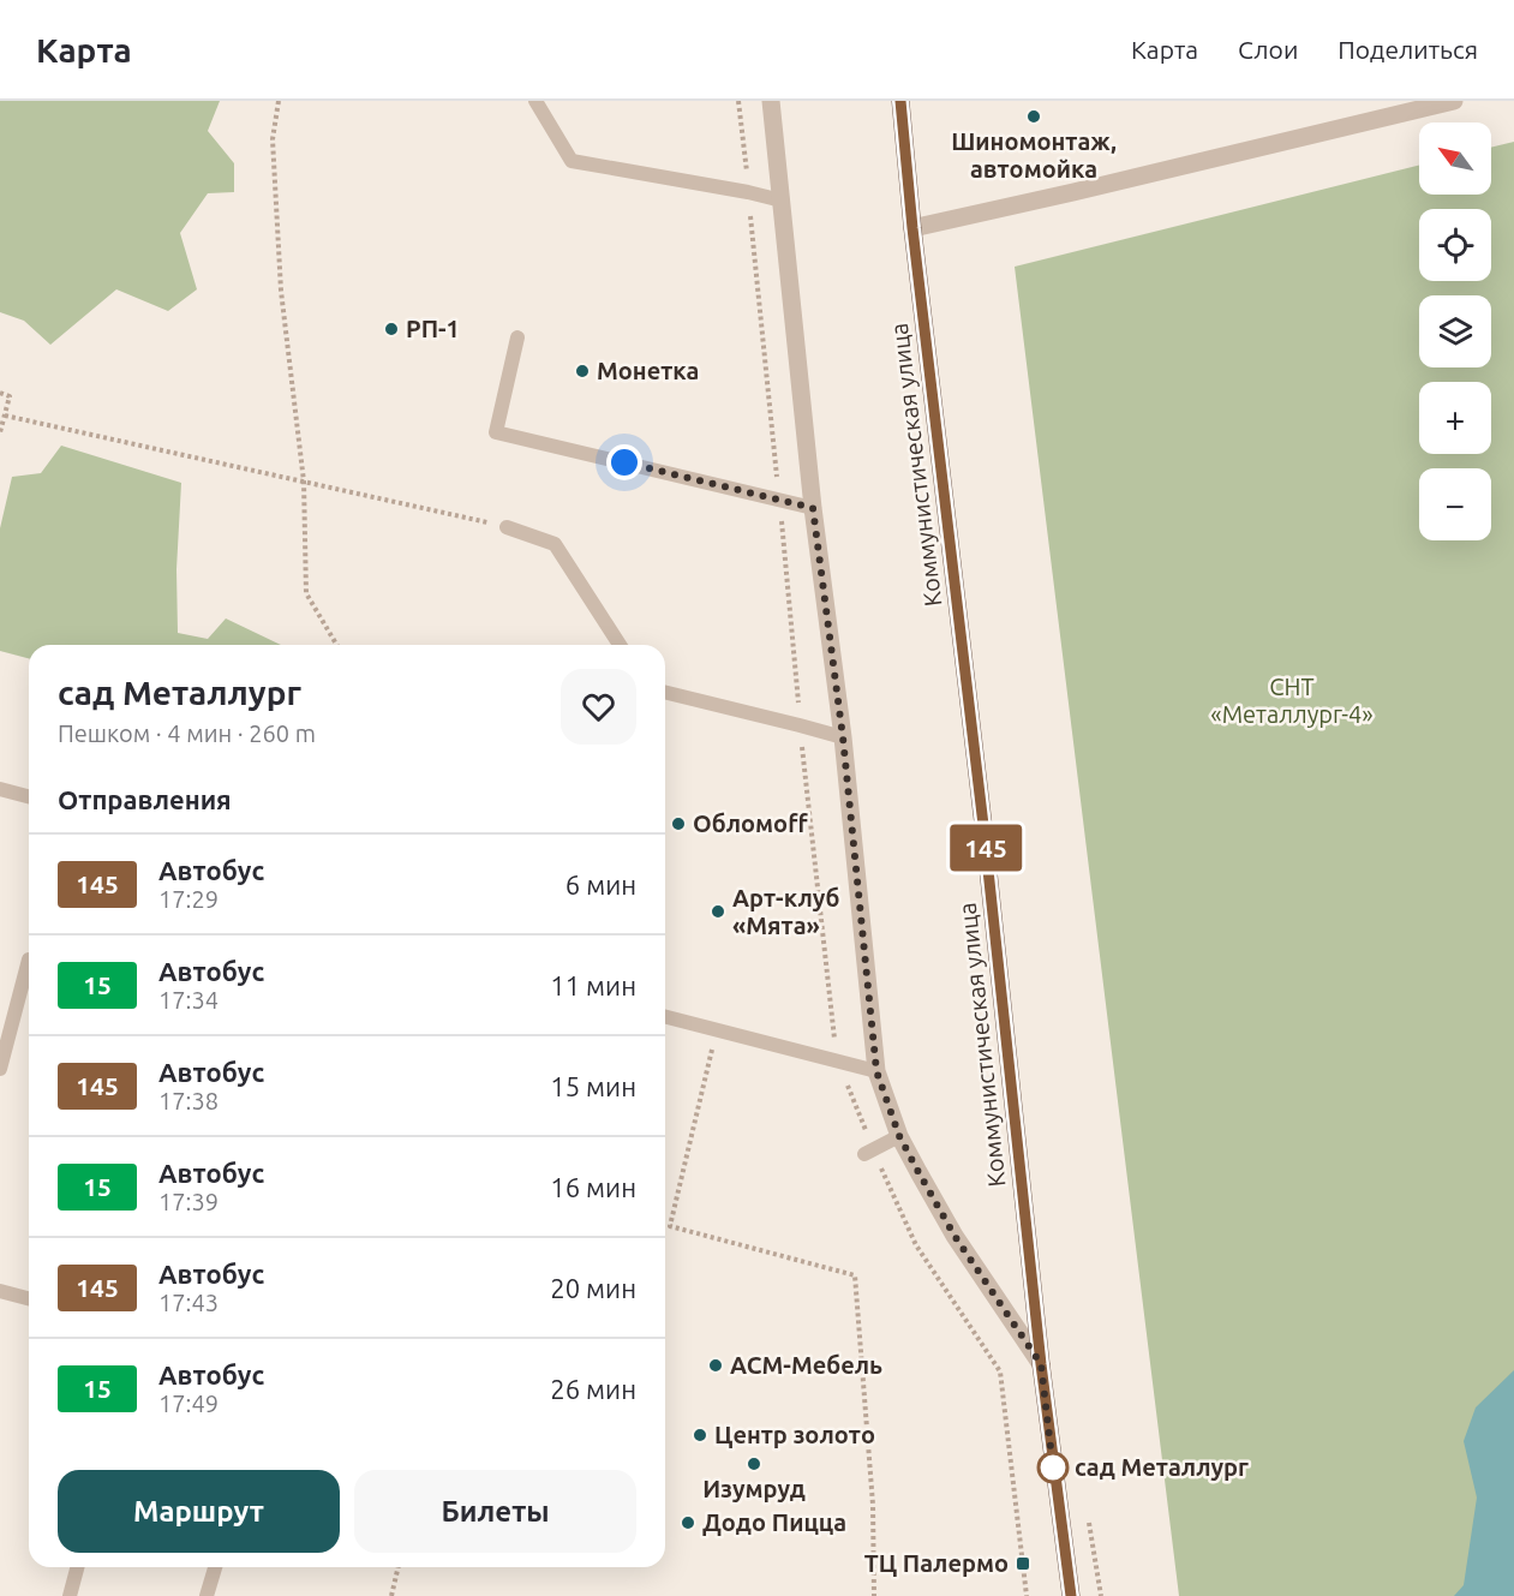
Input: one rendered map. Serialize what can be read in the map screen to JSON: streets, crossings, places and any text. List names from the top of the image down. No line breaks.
{"streets":{"main road":["Коммунистическая улица"]},"parks":["СНТ «Металлург-4»"],"places":{"other":["Шиномонтаж, автомойка","РП-1","Монетка","Обломоff","Арт-клуб «Мята»","АСМ-Мебель","Центр золото","Изумруд","сад Металлург","Додо Пицца"],"transit":["ТЦ Палермо"]},"lines":["bus line 145"],"north":"top left","page":{"header":"Карта","nav":["Карта","Слои","Поделиться"],"on_map":"145","map_buttons":["+","−"],"heading":[["сад Металлург","Пешком · 4 мин · 260 m"],"Отправления"],"list":[{"mark":"145","name":"Автобус","note":"17:29","value":"6 мин"},{"mark":"15","name":"Автобус","note":"17:34","value":"11 мин"},{"mark":"145","name":"Автобус","note":"17:38","value":"15 мин"},{"mark":"15","name":"Автобус","note":"17:39","value":"16 мин"},{"mark":"145","name":"Автобус","note":"17:43","value":"20 мин"},{"mark":"15","name":"Автобус","note":"17:49","value":"26 мин"}],"buttons":["Маршрут","Билеты"]}}
